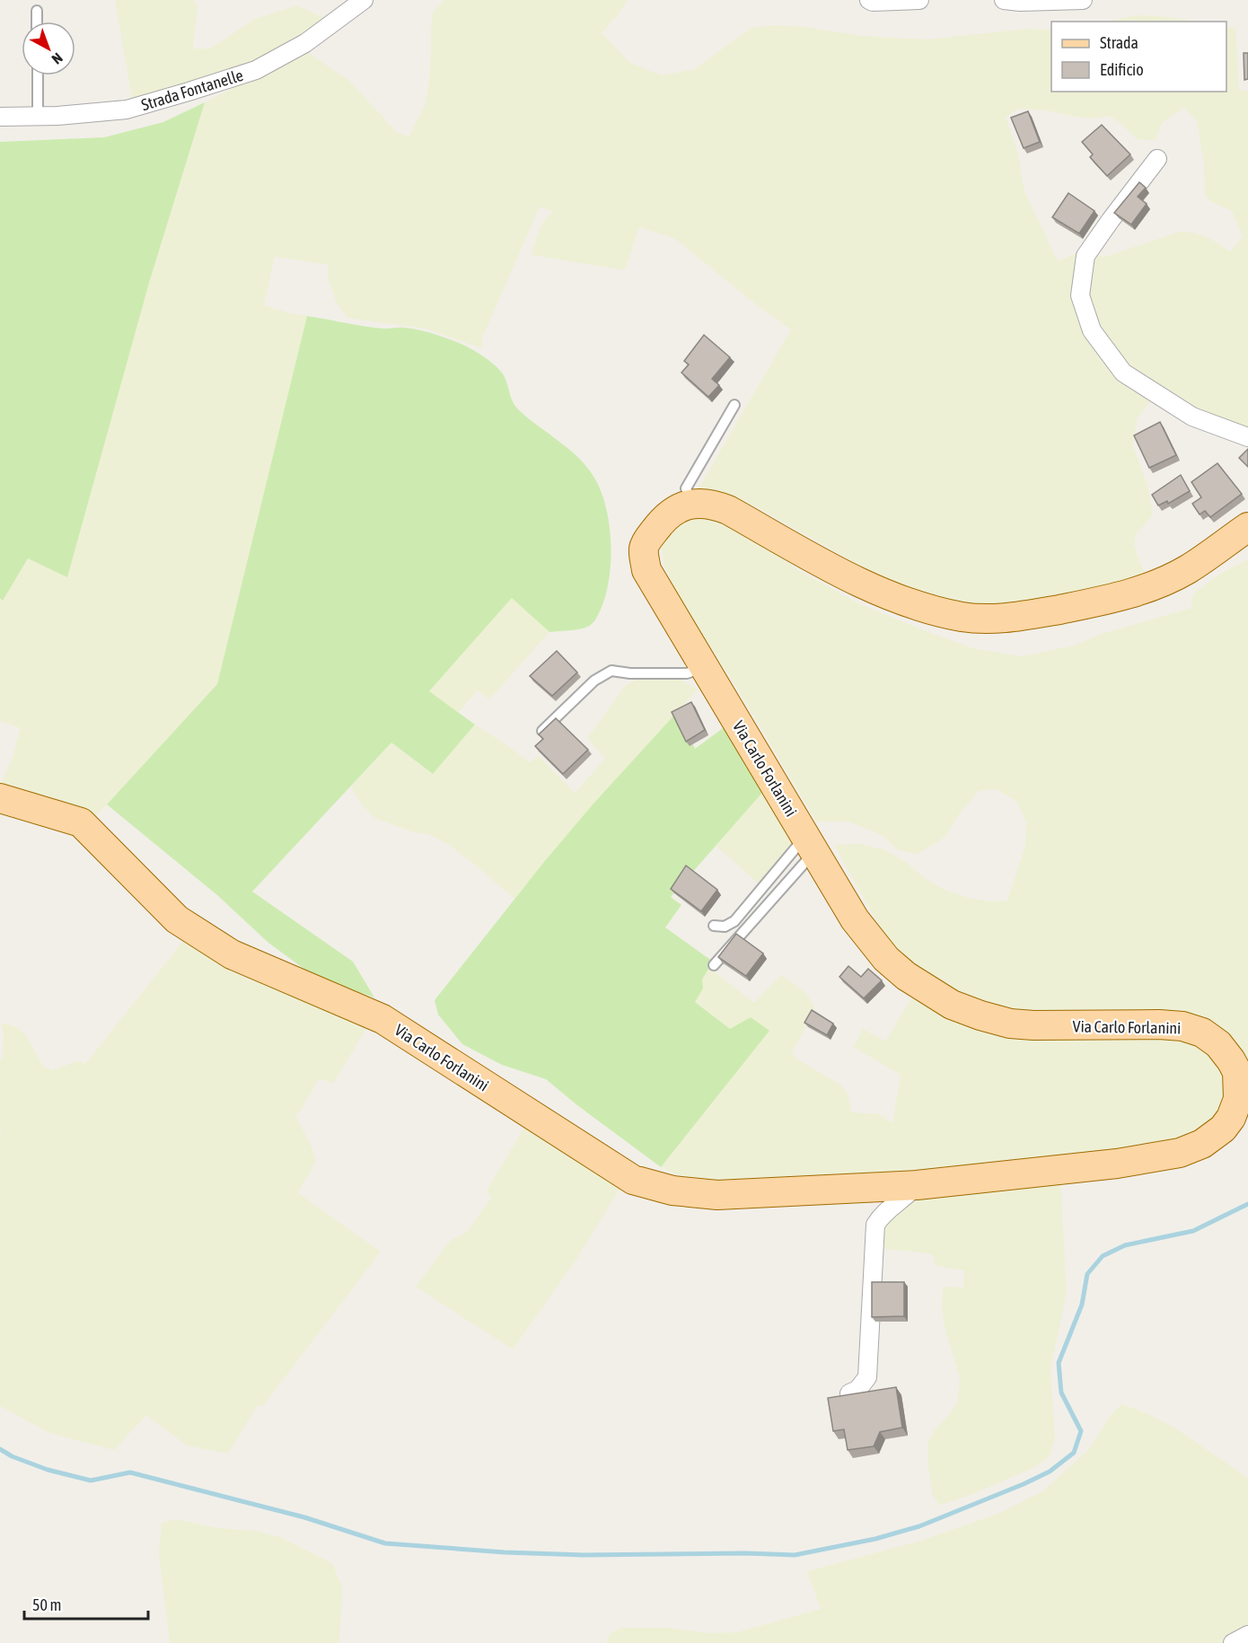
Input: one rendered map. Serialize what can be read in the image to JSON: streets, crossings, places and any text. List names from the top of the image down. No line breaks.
{"streets":{"main road":["Via Carlo Forlanini"],"street":["Strada Fontanelle"]},"legend":["Strada","Edificio"],"scale_bar":"50 m","north":"bottom right"}
